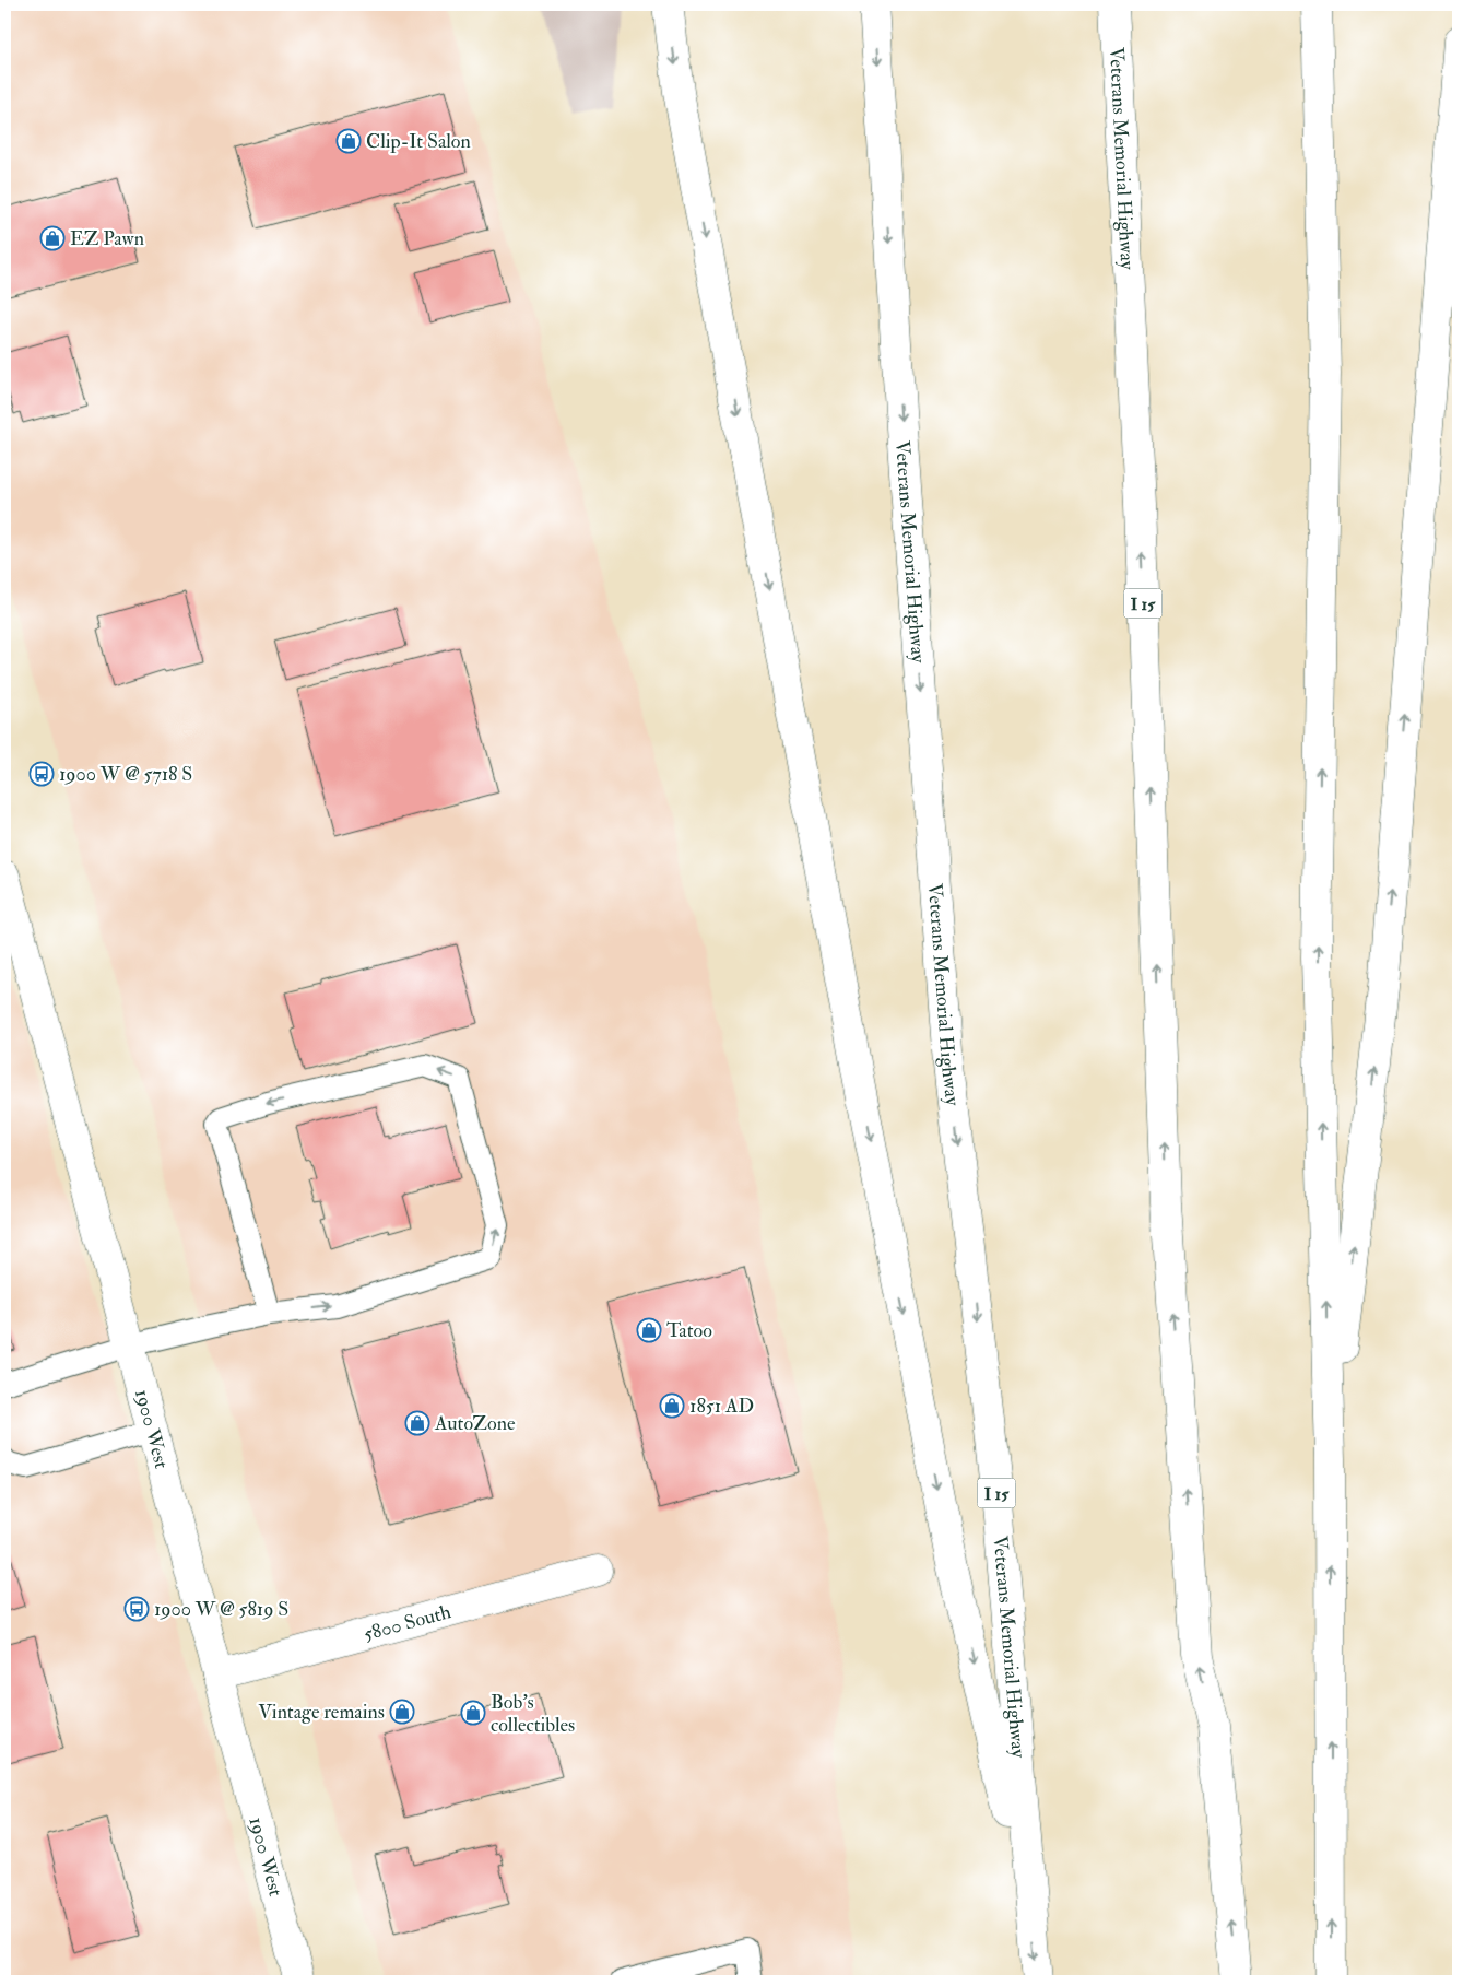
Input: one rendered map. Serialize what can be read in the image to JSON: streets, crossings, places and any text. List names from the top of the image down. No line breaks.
{"streets":{"main road":["Veterans Memorial Highway","I 15","1900 West","5800 South"]},"crossings":[["1900 West","5800 South"]],"places":{"shop":["Clip-It Salon","EZ Pawn","Tatoo","1851 AD","AutoZone","Vintage remains","Bob's collectibles"],"bus stop":["1900 W @ 5718 S","1900 W @ 5819 S"]}}
